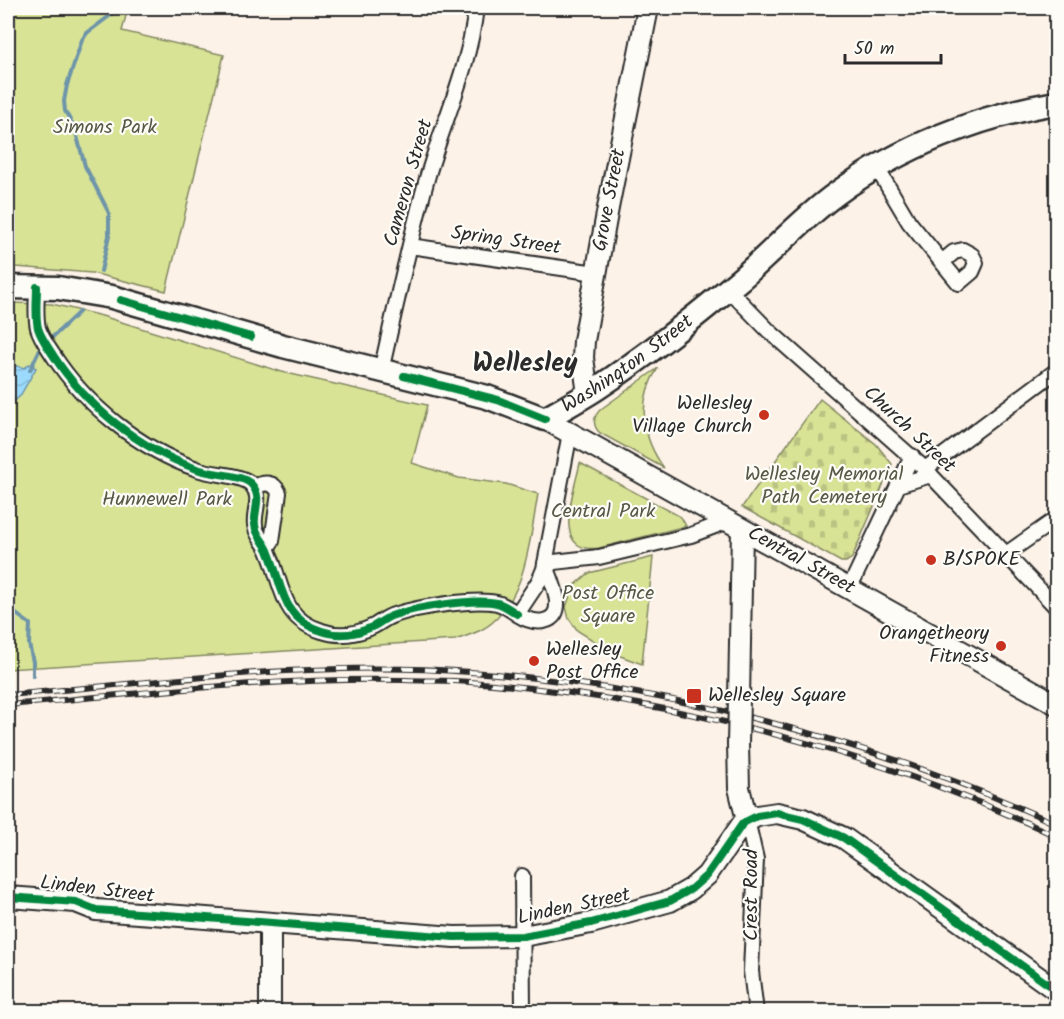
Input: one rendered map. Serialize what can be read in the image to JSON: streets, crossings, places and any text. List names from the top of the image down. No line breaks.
{"streets":{"main road":["Washington Street"],"street":["Cameron Street","Grove Street","Spring Street","Church Street","Central Street","Linden Street","Crest Road"]},"crossings":[["Cameron Street","Spring Street"],["Cameron Street","Washington Street"],["Grove Street","Spring Street"],["Grove Street","Washington Street"],["Washington Street","Church Street"],["Washington Street","Central Street"],["Central Street","Crest Road"],["Linden Street","Crest Road"]],"districts":["Wellesley"],"parks":["Simons Park","Wellesley Memorial Path Cemetery","Hunnewell Park","Central Park","Post Office Square"],"places":{"other":["Wellesley Village Church","B/SPOKE","Orangetheory Fitness","Wellesley Post Office"],"transit":["Wellesley Square"]},"scale_bar":"50 m"}
